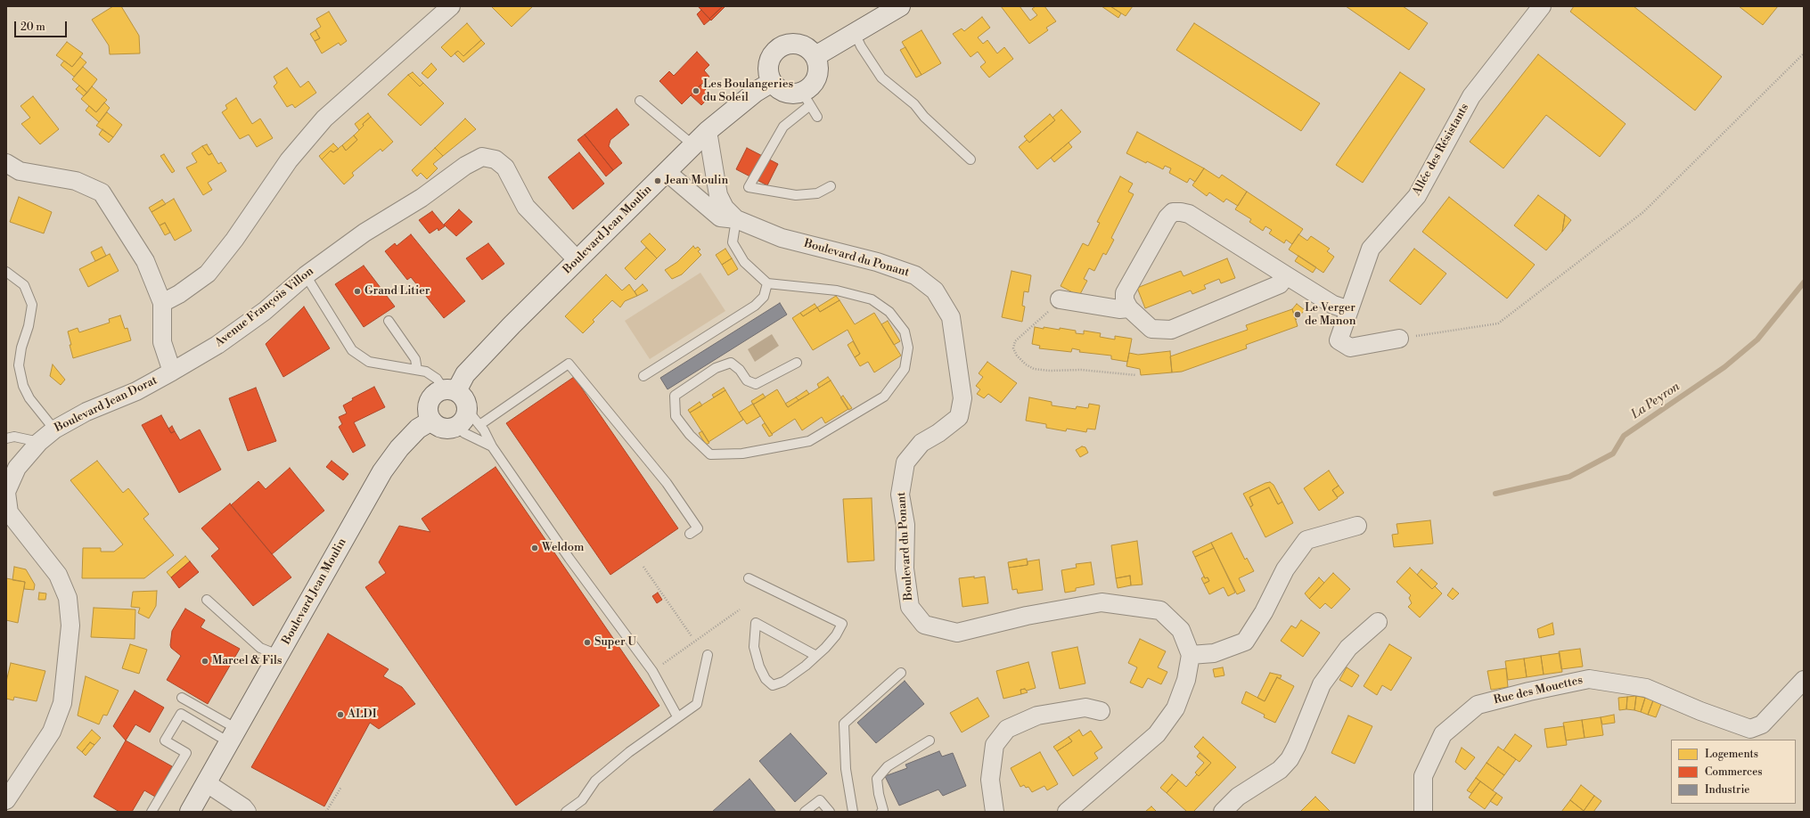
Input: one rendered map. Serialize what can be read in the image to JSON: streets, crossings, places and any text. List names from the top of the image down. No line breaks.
{"streets":{"street":["Allée des Résistants","Boulevard Jean Moulin","Boulevard du Ponant","Avenue François Villon","Boulevard Jean Dorat","Rue des Mouettes"]},"crossings":[["Boulevard Jean Moulin","Boulevard du Ponant"],["Boulevard Jean Moulin","Avenue François Villon"],["Avenue François Villon","Boulevard Jean Dorat"]],"water":["La Peyron"],"places":["Les Boulangeries du Soleil","Jean Moulin","Grand Litier","Le Verger de Manon","Weldom","Super U","Marcel & Fils","ALDI"],"legend":["Logements","Commerces","Industrie"],"scale_bar":"20 m"}
